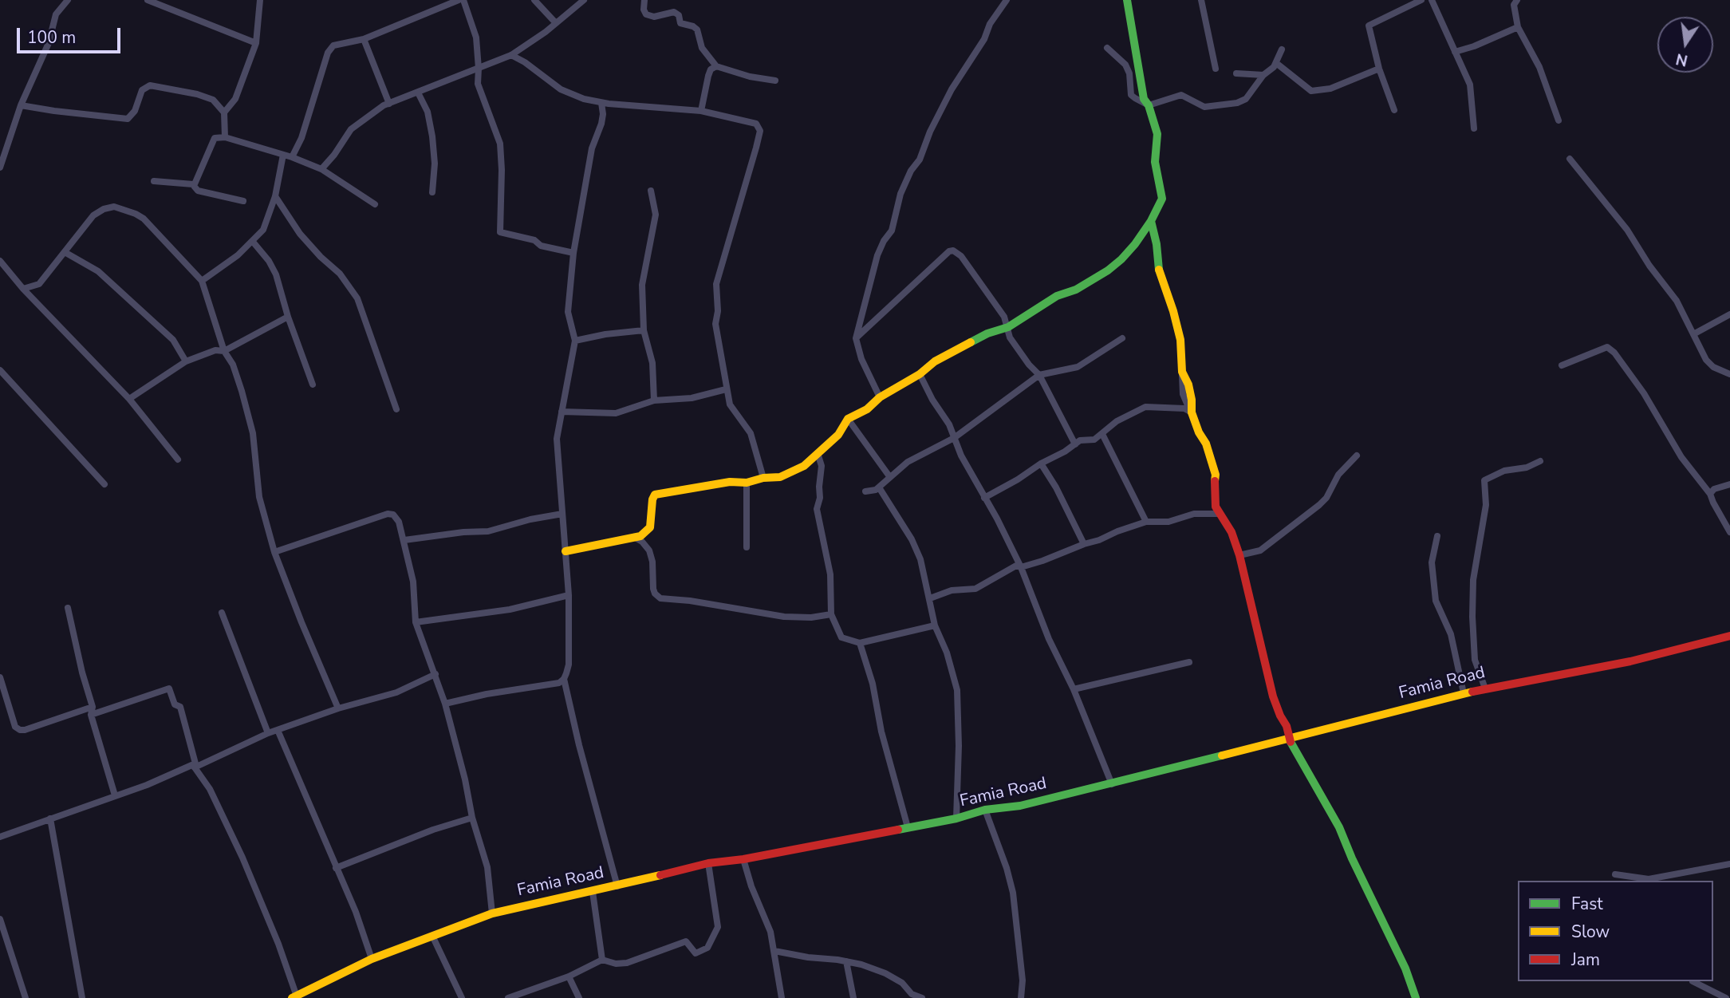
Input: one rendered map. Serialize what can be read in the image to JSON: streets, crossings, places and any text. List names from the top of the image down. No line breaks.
{"streets":{"street":["Famia Road"]},"legend":["Fast","Slow","Jam"],"scale_bar":"100 m","north":"bottom"}
